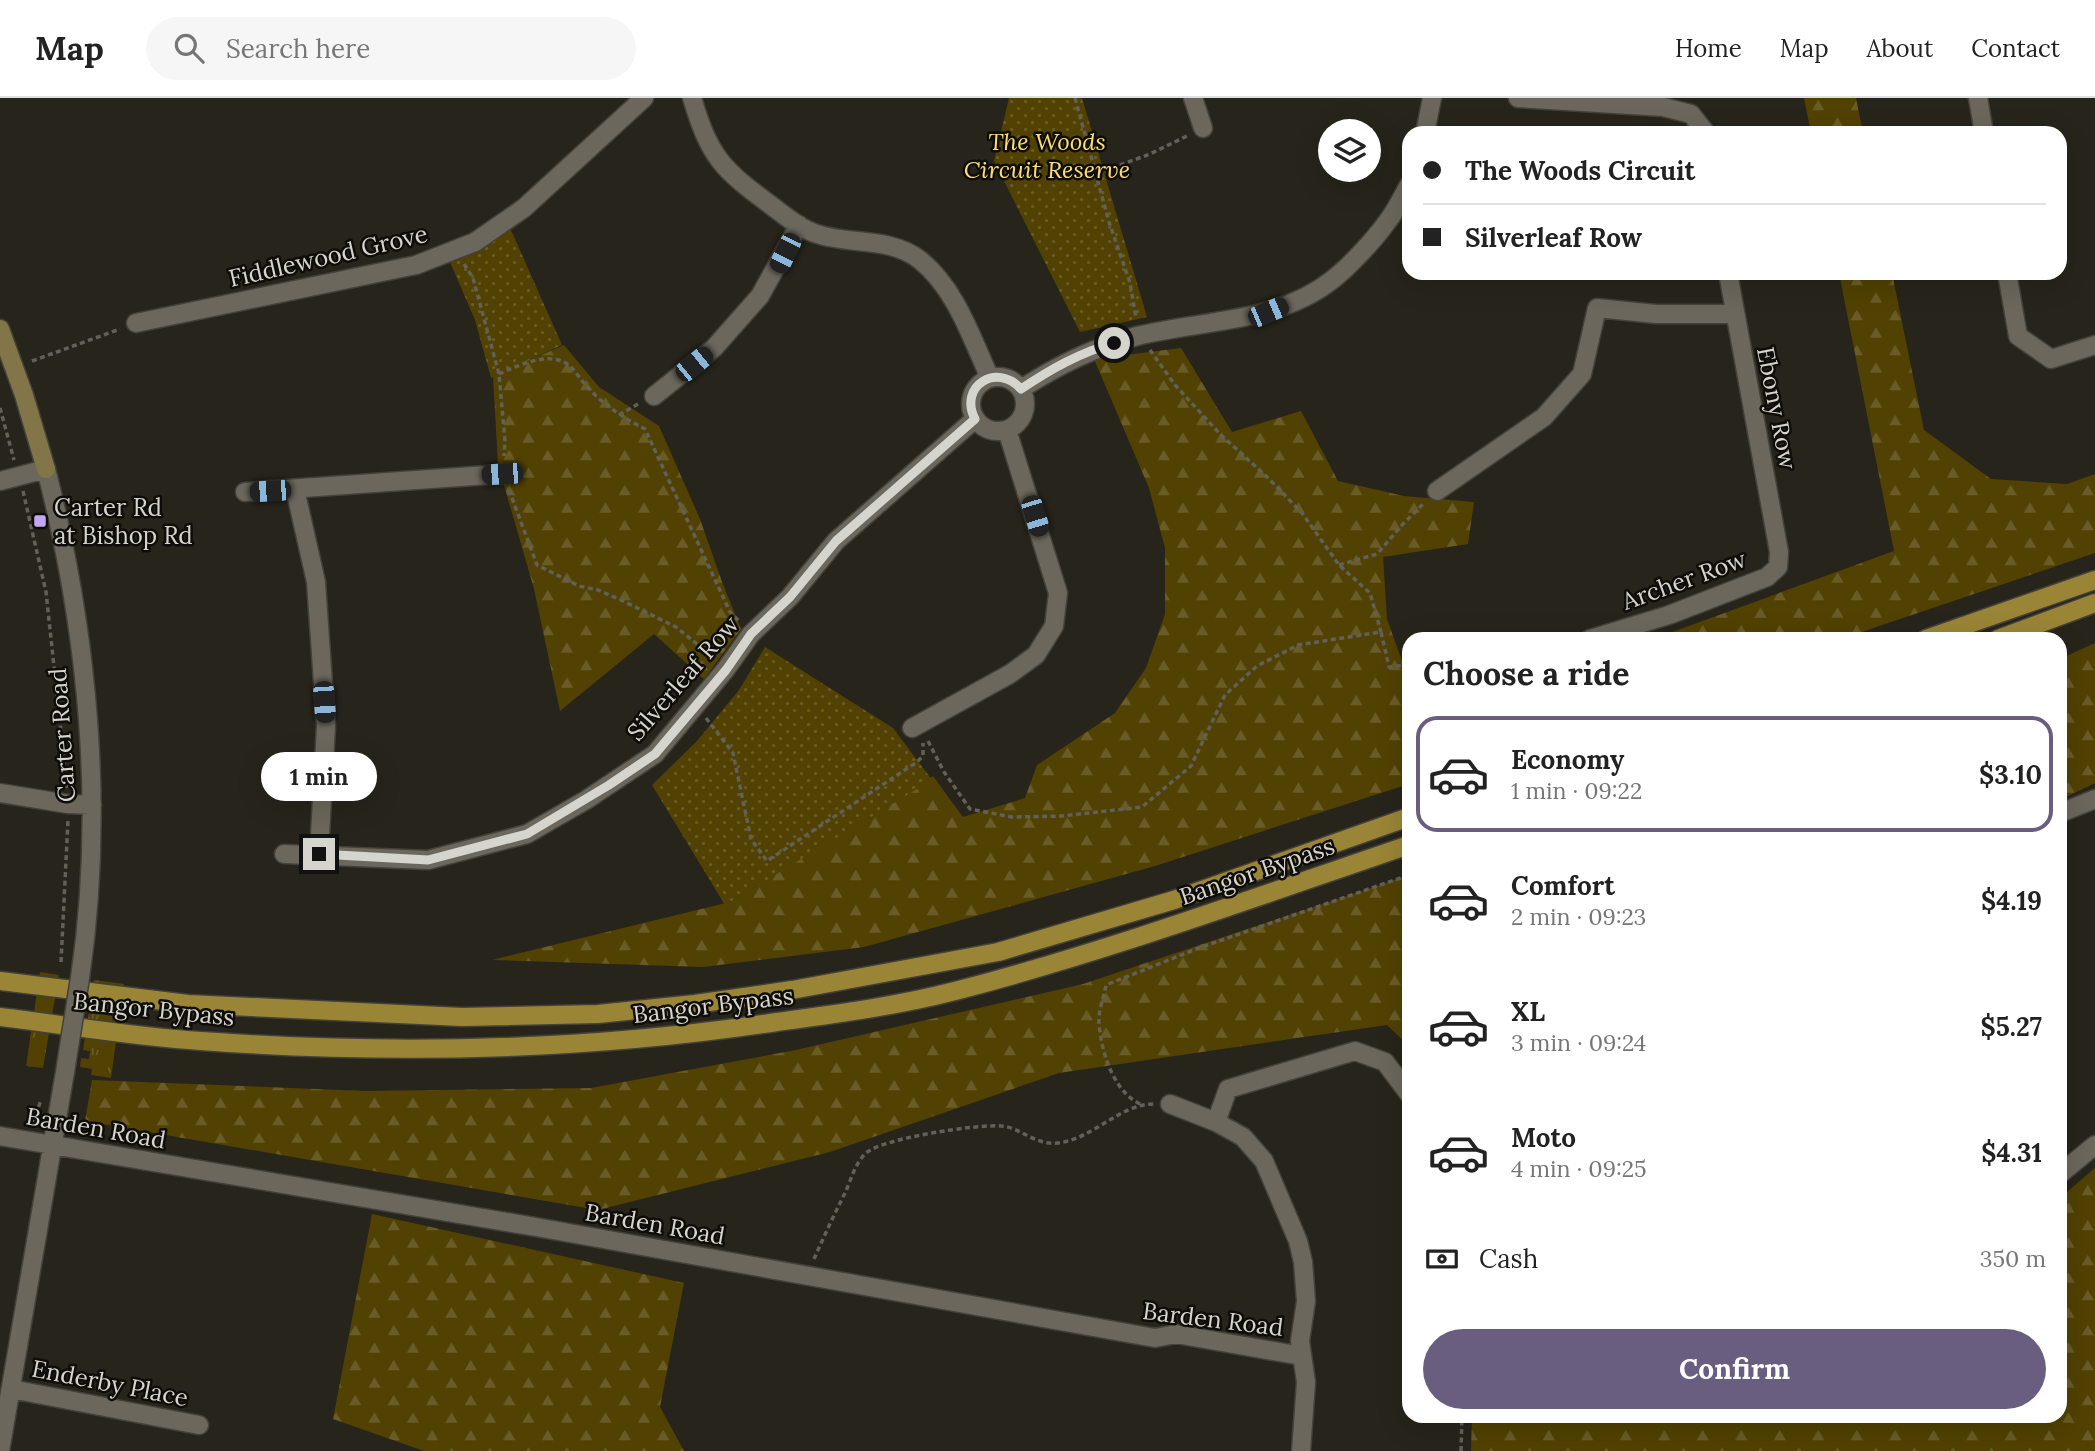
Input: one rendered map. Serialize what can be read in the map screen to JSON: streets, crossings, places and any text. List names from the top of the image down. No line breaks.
{"streets":{"main road":["Bangor Bypass"],"street":["Fiddlewood Grove","Ebony Row","Archer Row","Silverleaf Row","Carter Road","Barden Road","Enderby Place"]},"crossings":[["Ebony Row","Archer Row"],["Carter Road","Barden Road"],["Carter Road","Enderby Place"]],"parks":["The Woods Circuit Reserve"],"places":{"transit":["Carter Rd at Bishop Rd"]},"page":{"header":"Map","search":"Search here","nav":["Home","Map","About","Contact"],"banner":["The Woods Circuit","Silverleaf Row"],"heading":"Choose a ride","list":[{"name":"Economy","note":"1 min · 09:22","value":"$3.10"},{"name":"Comfort","note":"2 min · 09:23","value":"$4.19"},{"name":"XL","note":"3 min · 09:24","value":"$5.27"},{"name":"Moto","note":"4 min · 09:25","value":"$4.31"}],"bubble":"1 min","pay":["Cash","350 m"],"buttons":"Confirm"}}
